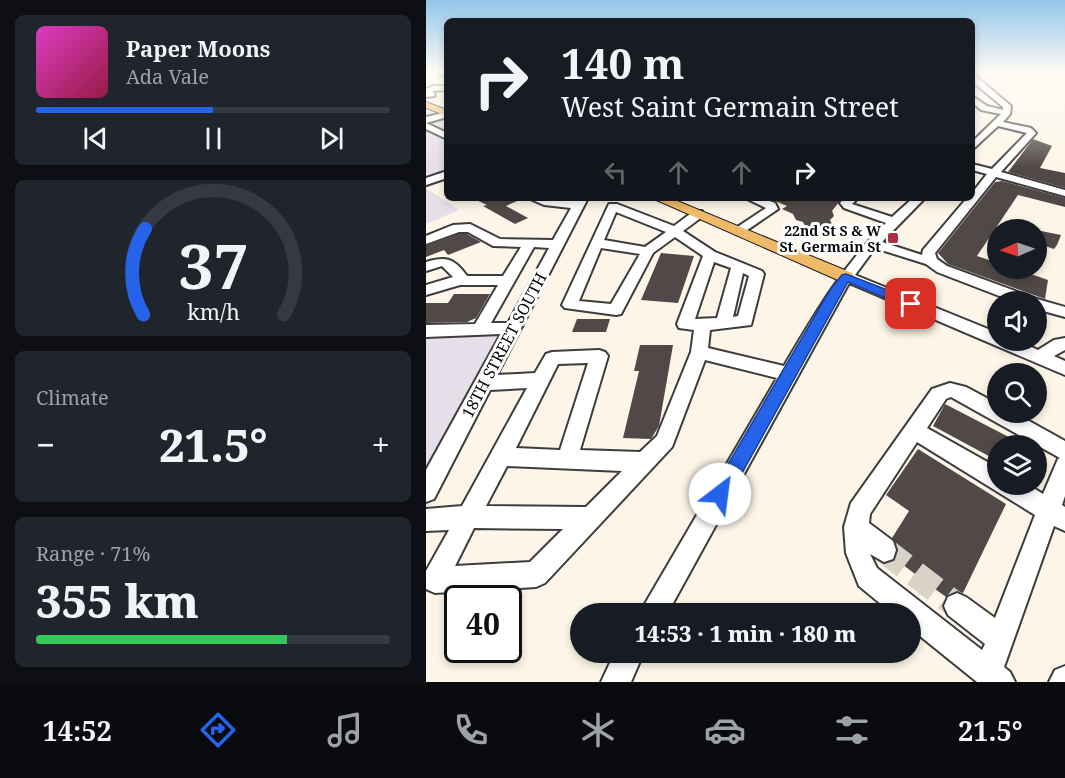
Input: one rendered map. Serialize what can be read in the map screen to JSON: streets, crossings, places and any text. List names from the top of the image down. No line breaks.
{"streets":{"street":["18TH STREET SOUTH"]},"places":{"transit":["22nd St S & W St. Germain St"]},"north":"left","page":{"turn":["140 m","West Saint Germain Street"],"song":["Paper Moons","Ada Vale"],"tile":["Climate",["Range · 71%","355 km"]],"heat":["−","21.5°","+"],"limit":"40","trip":"14:53 · 1 min · 180 m","tabs":["14:52","21.5°"],"gauge":["37","km/h"]}}
